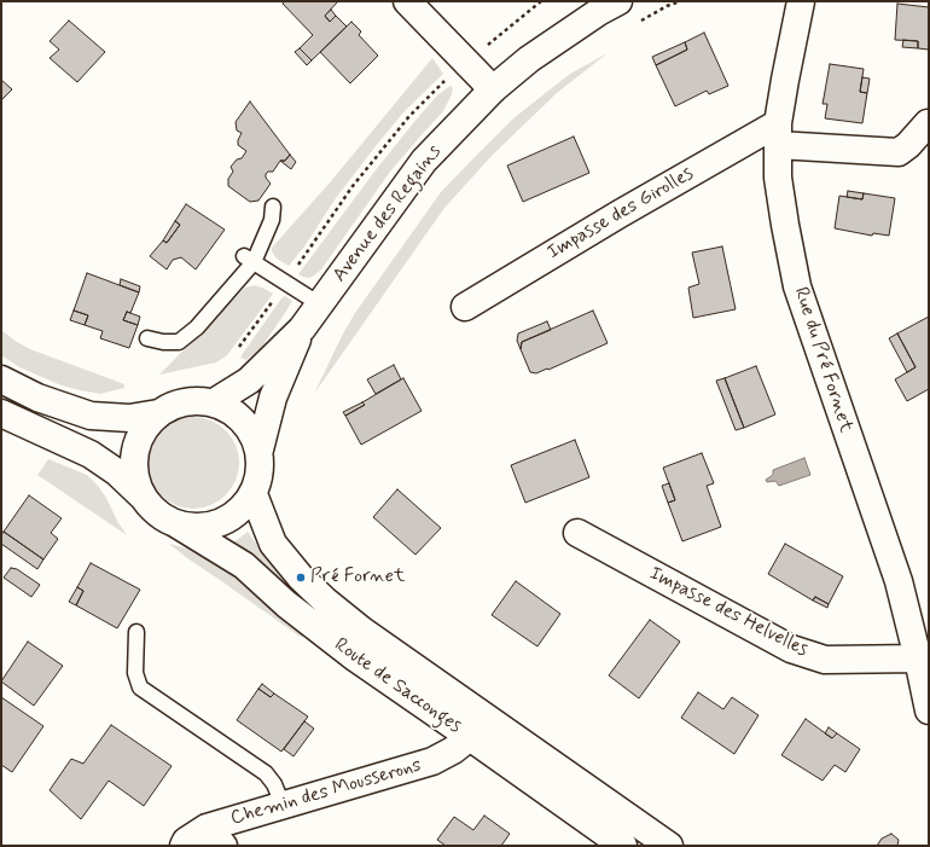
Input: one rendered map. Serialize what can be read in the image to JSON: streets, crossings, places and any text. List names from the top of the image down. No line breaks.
{"streets":{"street":["Avenue des Regains","Impasse des Girolles","Rue du Pré Fornet","Impasse des Helvelles","Route de Sacconges","Chemin des Mousserons"]},"crossings":[["Avenue des Regains","Route de Sacconges"],["Impasse des Girolles","Rue du Pré Fornet"],["Rue du Pré Fornet","Impasse des Helvelles"],["Route de Sacconges","Chemin des Mousserons"]],"places":["Pré Fornet"]}
